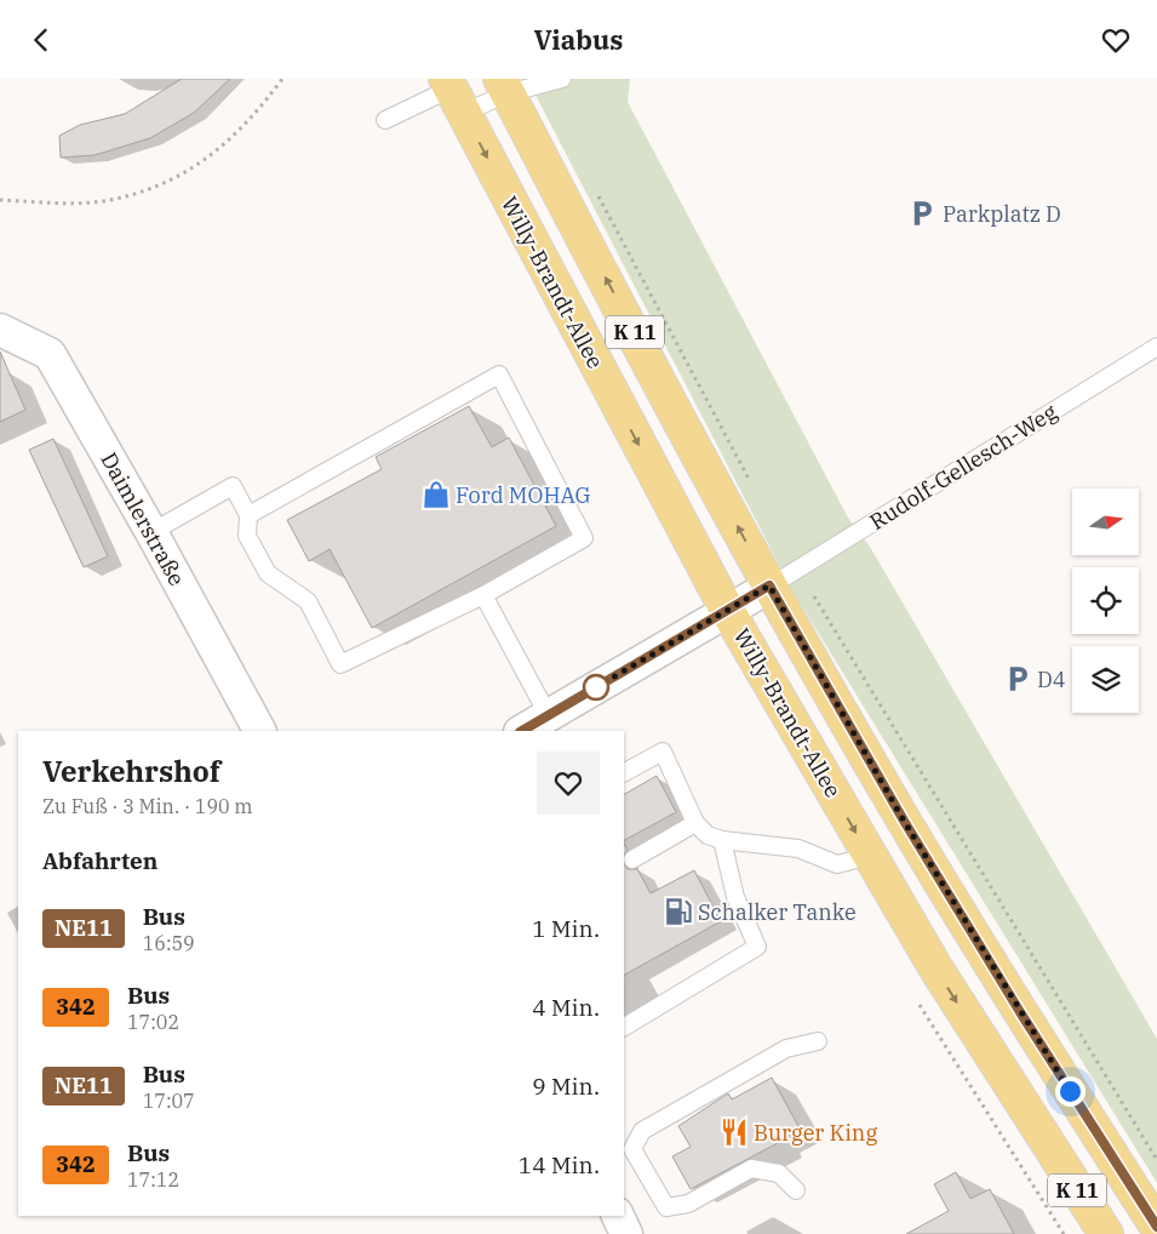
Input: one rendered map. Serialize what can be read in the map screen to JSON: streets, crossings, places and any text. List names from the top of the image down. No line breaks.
{"streets":{"main road":["Willy-Brandt-Allee","K 11"],"street":["Daimlerstraße"],"lane":["Rudolf-Gellesch-Weg"]},"crossings":[["K 11","Rudolf-Gellesch-Weg"]],"places":{"parking":["Parkplatz D","D4"],"shop":["Ford MOHAG"],"fuel station":["Schalker Tanke"],"restaurant":["Burger King"]},"lines":["bus line NE11"],"north":"right","page":{"header":"Viabus","heading":[["Verkehrshof","Zu Fuß · 3 Min. · 190 m"],"Abfahrten"],"list":[{"mark":"NE11","name":"Bus","note":"16:59","value":"1 Min."},{"mark":"342","name":"Bus","note":"17:02","value":"4 Min."},{"mark":"NE11","name":"Bus","note":"17:07","value":"9 Min."},{"mark":"342","name":"Bus","note":"17:12","value":"14 Min."}]}}
